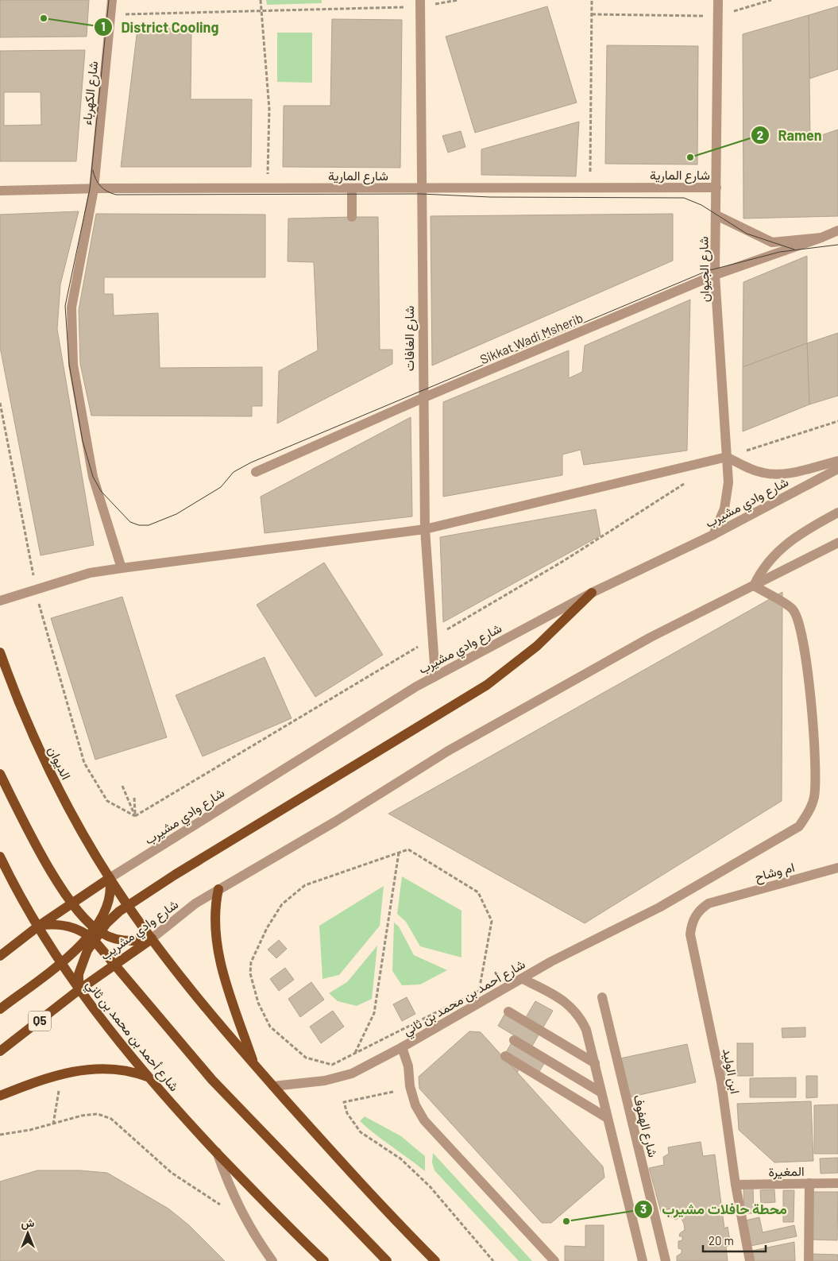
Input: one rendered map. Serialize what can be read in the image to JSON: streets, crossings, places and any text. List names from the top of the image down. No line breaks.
{"streets":{"main road":["الديوان","شارع وادي مشريب","شارع أحمد بن محمد بن ثاني","Q5"],"street":["شارع الكهرباء","شارع المارية","شارع الجيوان","شارع الغافات","Sikkat Wadi Msherib","شارع وادي مشيرب","ام وشاح","ابن الوليد","شارع الهفوف","المغيرة"]},"crossings":[["شارع الكهرباء","شارع المارية"],["شارع المارية","شارع الجيوان"],["شارع المارية","شارع الغافات"],["شارع الجيوان","Sikkat Wadi Msherib"],["شارع الجيوان","شارع وادي مشيرب"],["شارع الغافات","Sikkat Wadi Msherib"],["شارع الغافات","شارع وادي مشيرب"],["شارع وادي مشيرب","الديوان"],["ام وشاح","ابن الوليد"],["شارع وادي مشريب","شارع أحمد بن محمد بن ثاني"],["شارع وادي مشريب","Q5"],["شارع أحمد بن محمد بن ثاني","Q5"],["ابن الوليد","المغيرة"]],"places":["District Cooling","Ramen","محطة حافلات مشيرب"],"scale_bar":"20 m","north":"top"}
